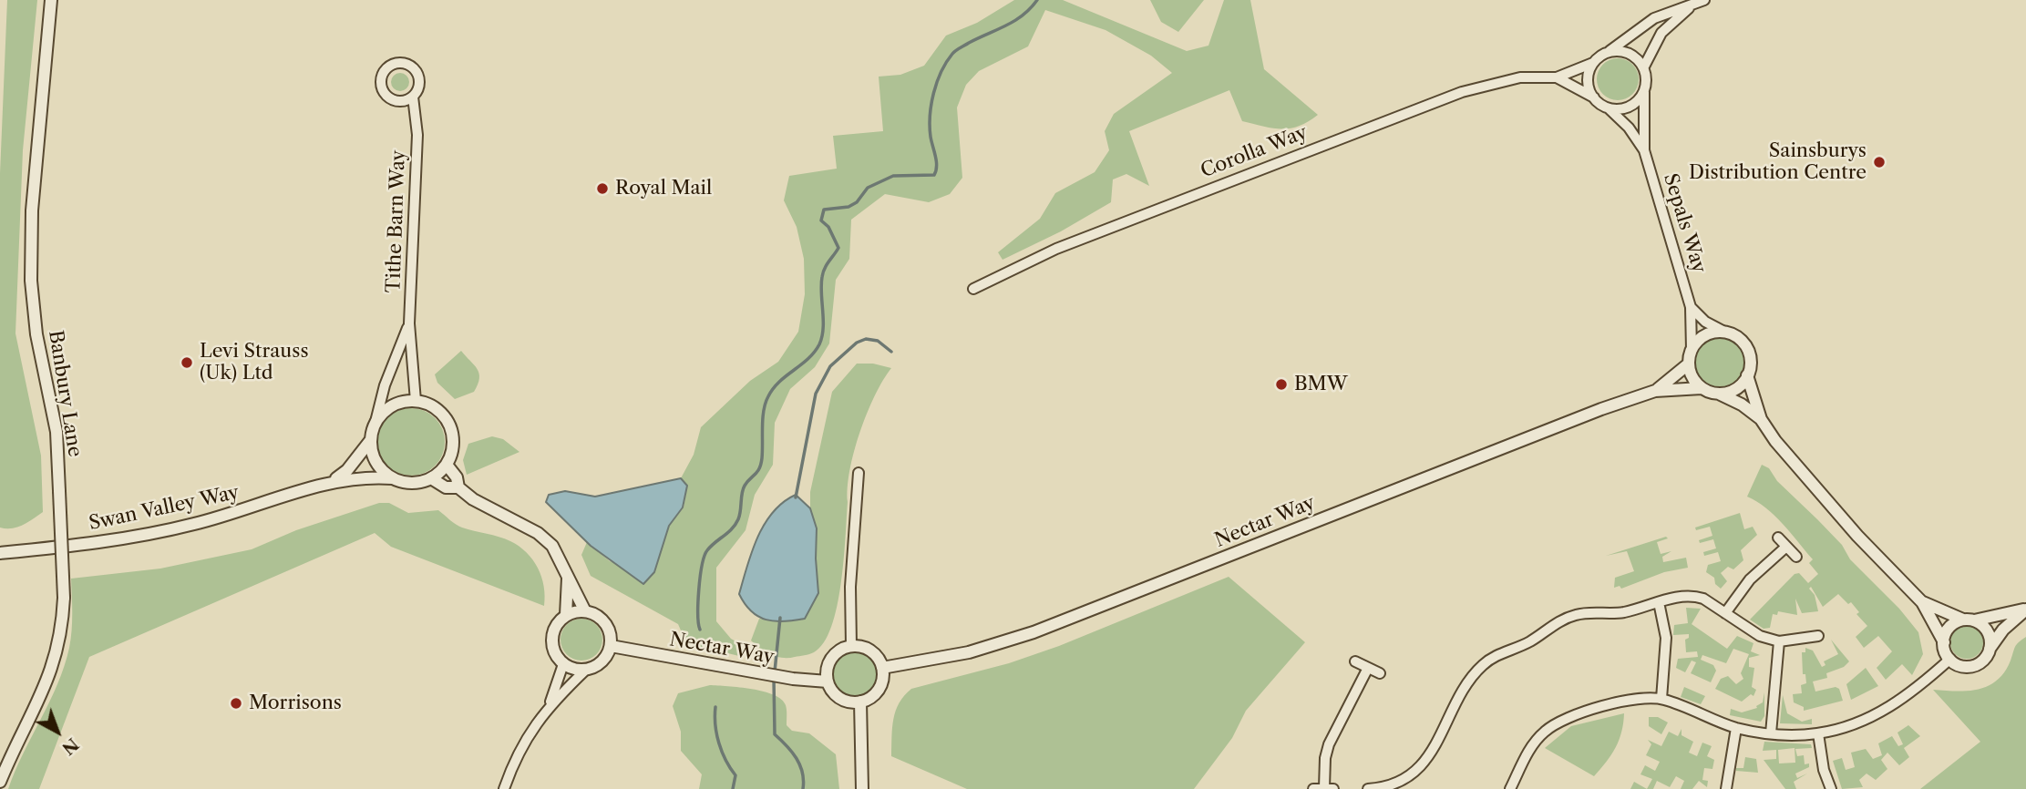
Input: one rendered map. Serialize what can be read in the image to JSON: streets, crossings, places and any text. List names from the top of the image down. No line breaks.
{"streets":{"street":["Corolla Way","Tithe Barn Way","Sepals Way","Banbury Lane","Swan Valley Way","Nectar Way"]},"crossings":[["Corolla Way","Sepals Way"],["Tithe Barn Way","Swan Valley Way"],["Sepals Way","Nectar Way"]],"places":["Sainsburys Distribution Centre","Royal Mail","Levi Strauss (Uk) Ltd","BMW","Morrisons"],"north":"bottom right"}
